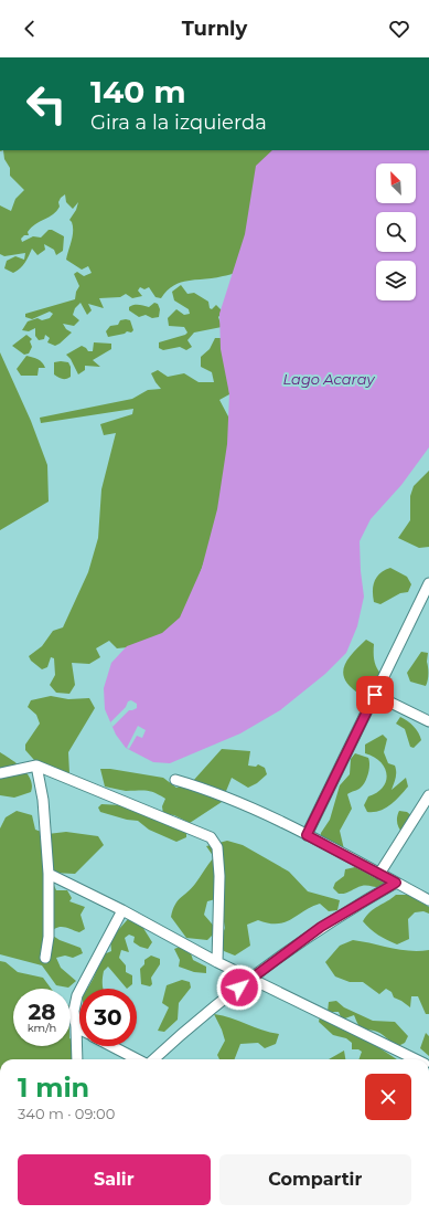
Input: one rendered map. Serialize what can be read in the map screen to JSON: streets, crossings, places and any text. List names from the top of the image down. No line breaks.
{"water":["Lago Acaray"],"north":"top left","page":{"header":"Turnly","turn":["140 m","Gira a la izquierda"],"speed":"28 km/h","limit":"30","heading":["1 min","340 m · 09:00"],"buttons":["Salir","Compartir"]}}
